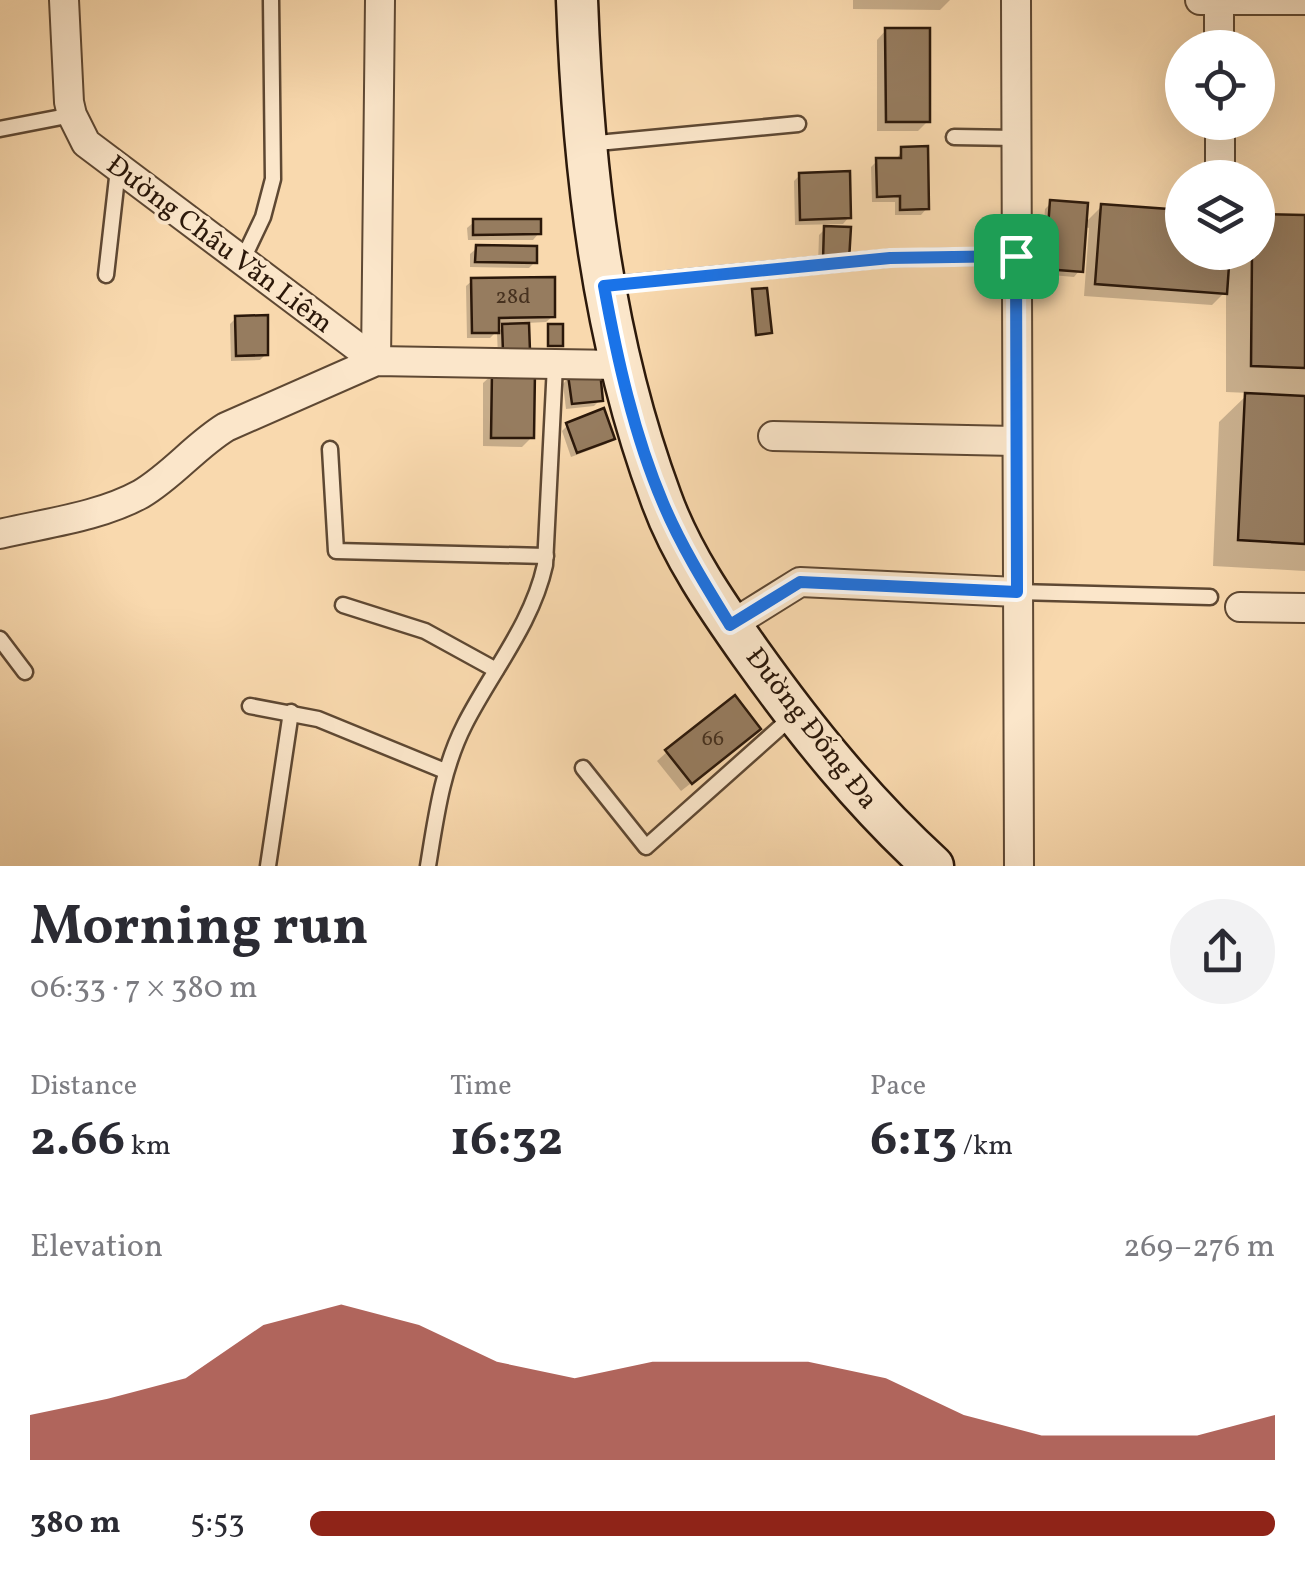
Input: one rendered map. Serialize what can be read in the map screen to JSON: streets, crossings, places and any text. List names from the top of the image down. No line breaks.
{"streets":{"main road":["Đường Đống Đa"],"street":["Đường Châu Văn Liêm"]},"crossings":[["Đường Châu Văn Liêm","Đường Đống Đa"]],"house_numbers":["28d","66"],"page":{"heading":["Morning run","06:33 · 7 × 380 m"],"stats":[["Distance","2.66 km"],["Time","16:32"],["Pace","6:13 /km"]],"chart":["Elevation","269–276 m"],"list":[{"name":"380 m","note":"5:53"}]}}
